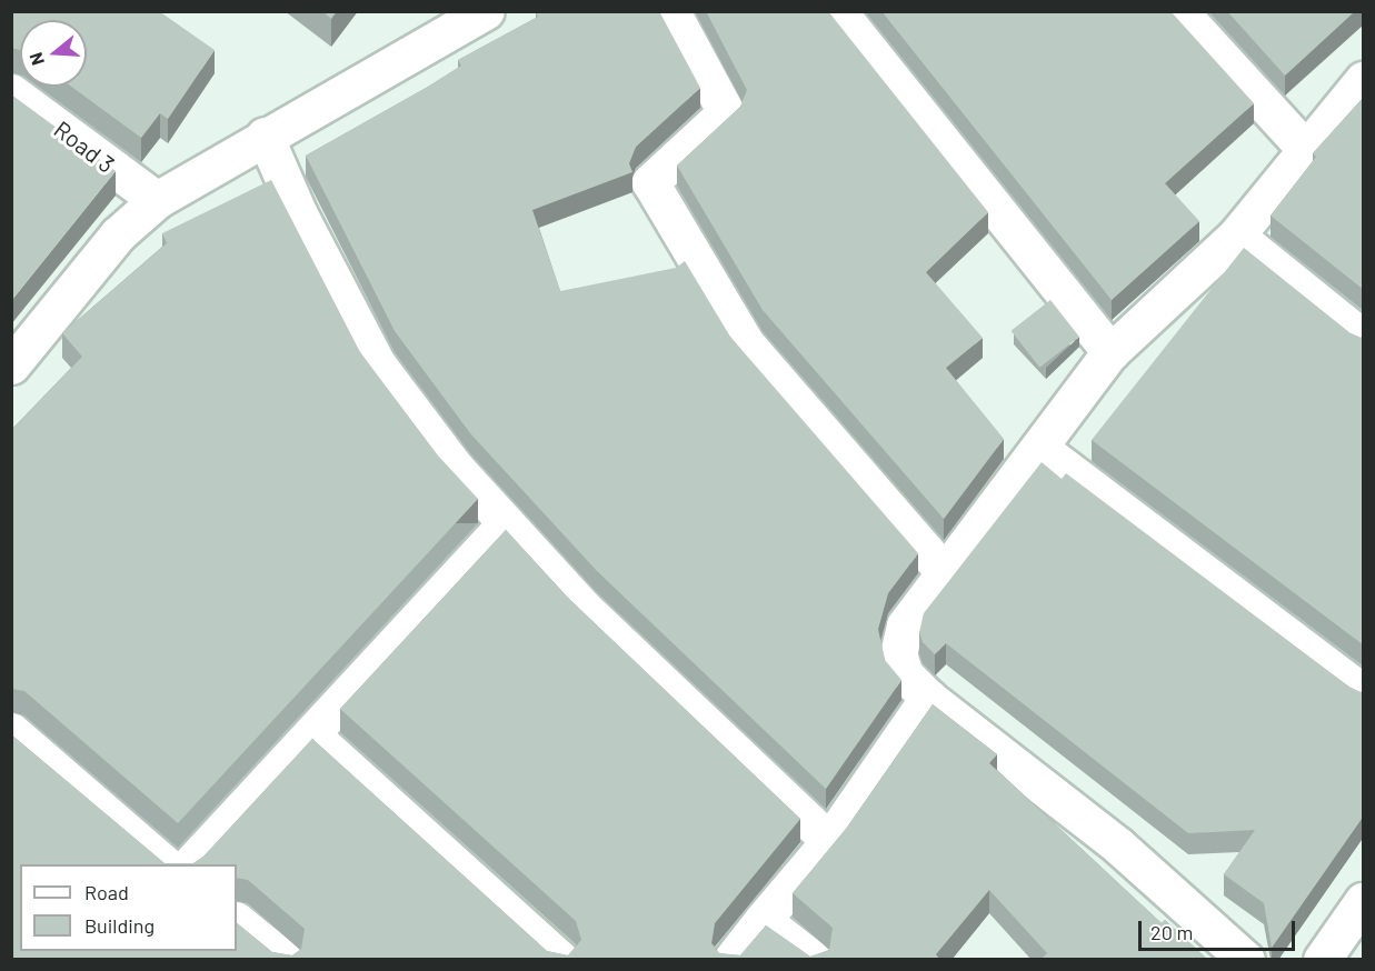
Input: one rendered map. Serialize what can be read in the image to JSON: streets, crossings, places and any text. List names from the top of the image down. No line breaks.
{"streets":{"street":["Road 3"]},"legend":["Road","Building"],"scale_bar":"20 m","north":"left"}
